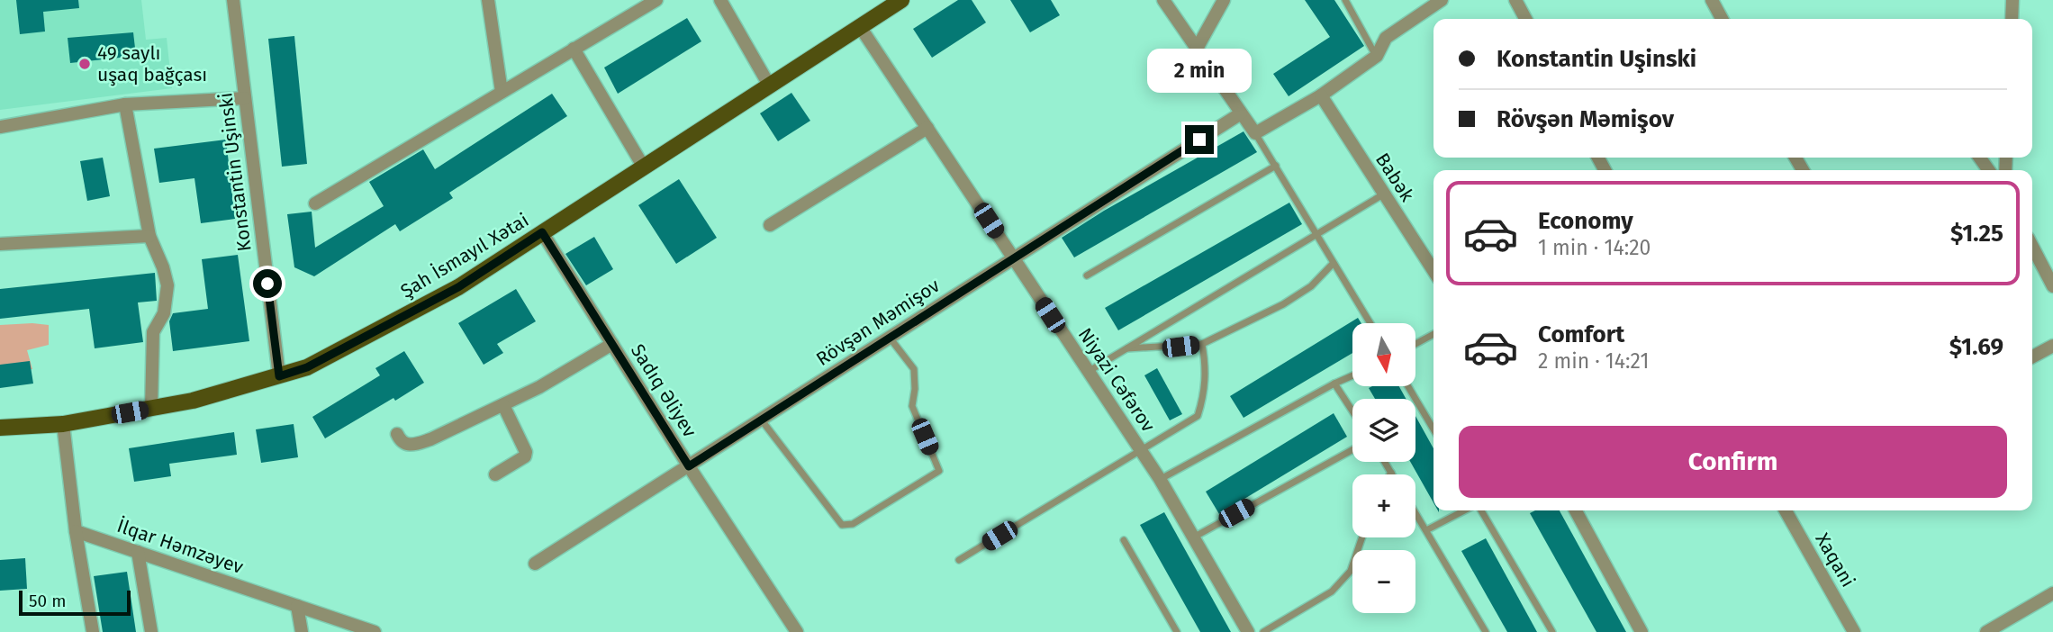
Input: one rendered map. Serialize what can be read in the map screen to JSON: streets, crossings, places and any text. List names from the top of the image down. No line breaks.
{"streets":{"main road":["Şah İsmayıl Xətai"],"street":["Konstantin Uşinski","Babək","Rövşən Məmişov","Niyazi Cəfərov","Sadıq Əliyev","İlqar Həmzəyev","Xaqani"]},"crossings":[["Konstantin Uşinski","Şah İsmayıl Xətai"],["Şah İsmayıl Xətai","Niyazi Cəfərov"],["Şah İsmayıl Xətai","Sadıq Əliyev"],["Rövşən Məmişov","Niyazi Cəfərov"],["Rövşən Məmişov","Sadıq Əliyev"]],"places":["49 saylı uşaq bağçası"],"scale_bar":"50 m","north":"bottom","page":{"banner":["Konstantin Uşinski","Rövşən Məmişov"],"bubble":"2 min","list":[{"name":"Economy","note":"1 min · 14:20","value":"$1.25"},{"name":"Comfort","note":"2 min · 14:21","value":"$1.69"}],"map_buttons":["+","−"],"buttons":"Confirm","scale":"50 m"}}
